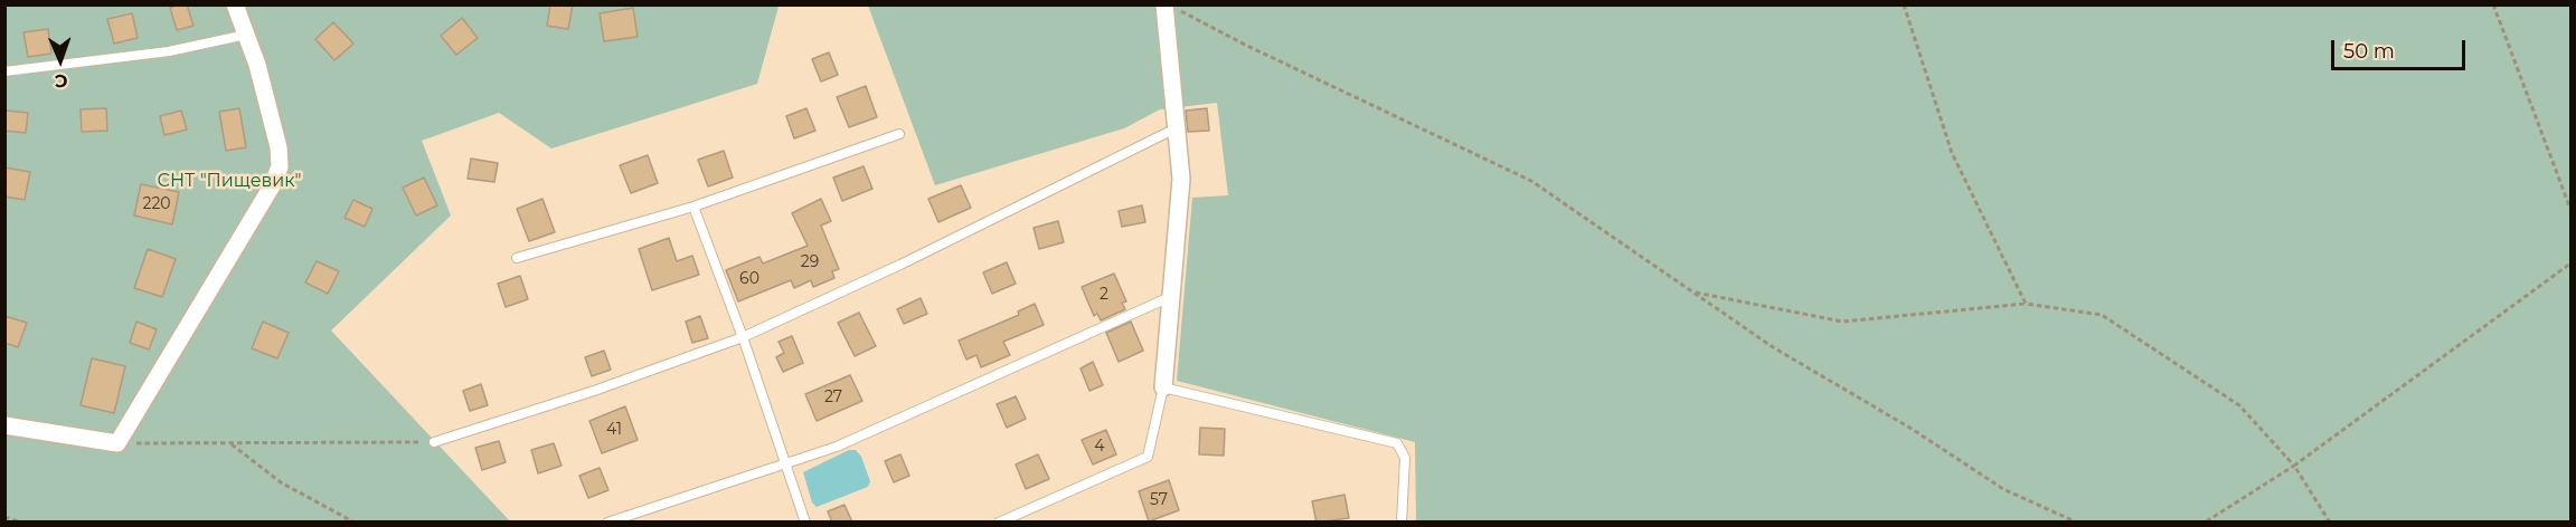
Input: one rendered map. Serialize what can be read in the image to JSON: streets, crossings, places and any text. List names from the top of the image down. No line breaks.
{"parks":["СНТ \"Пищевик\""],"house_numbers":["220","29","60","2","27","41","4","57"],"scale_bar":"50 m","north":"bottom"}
